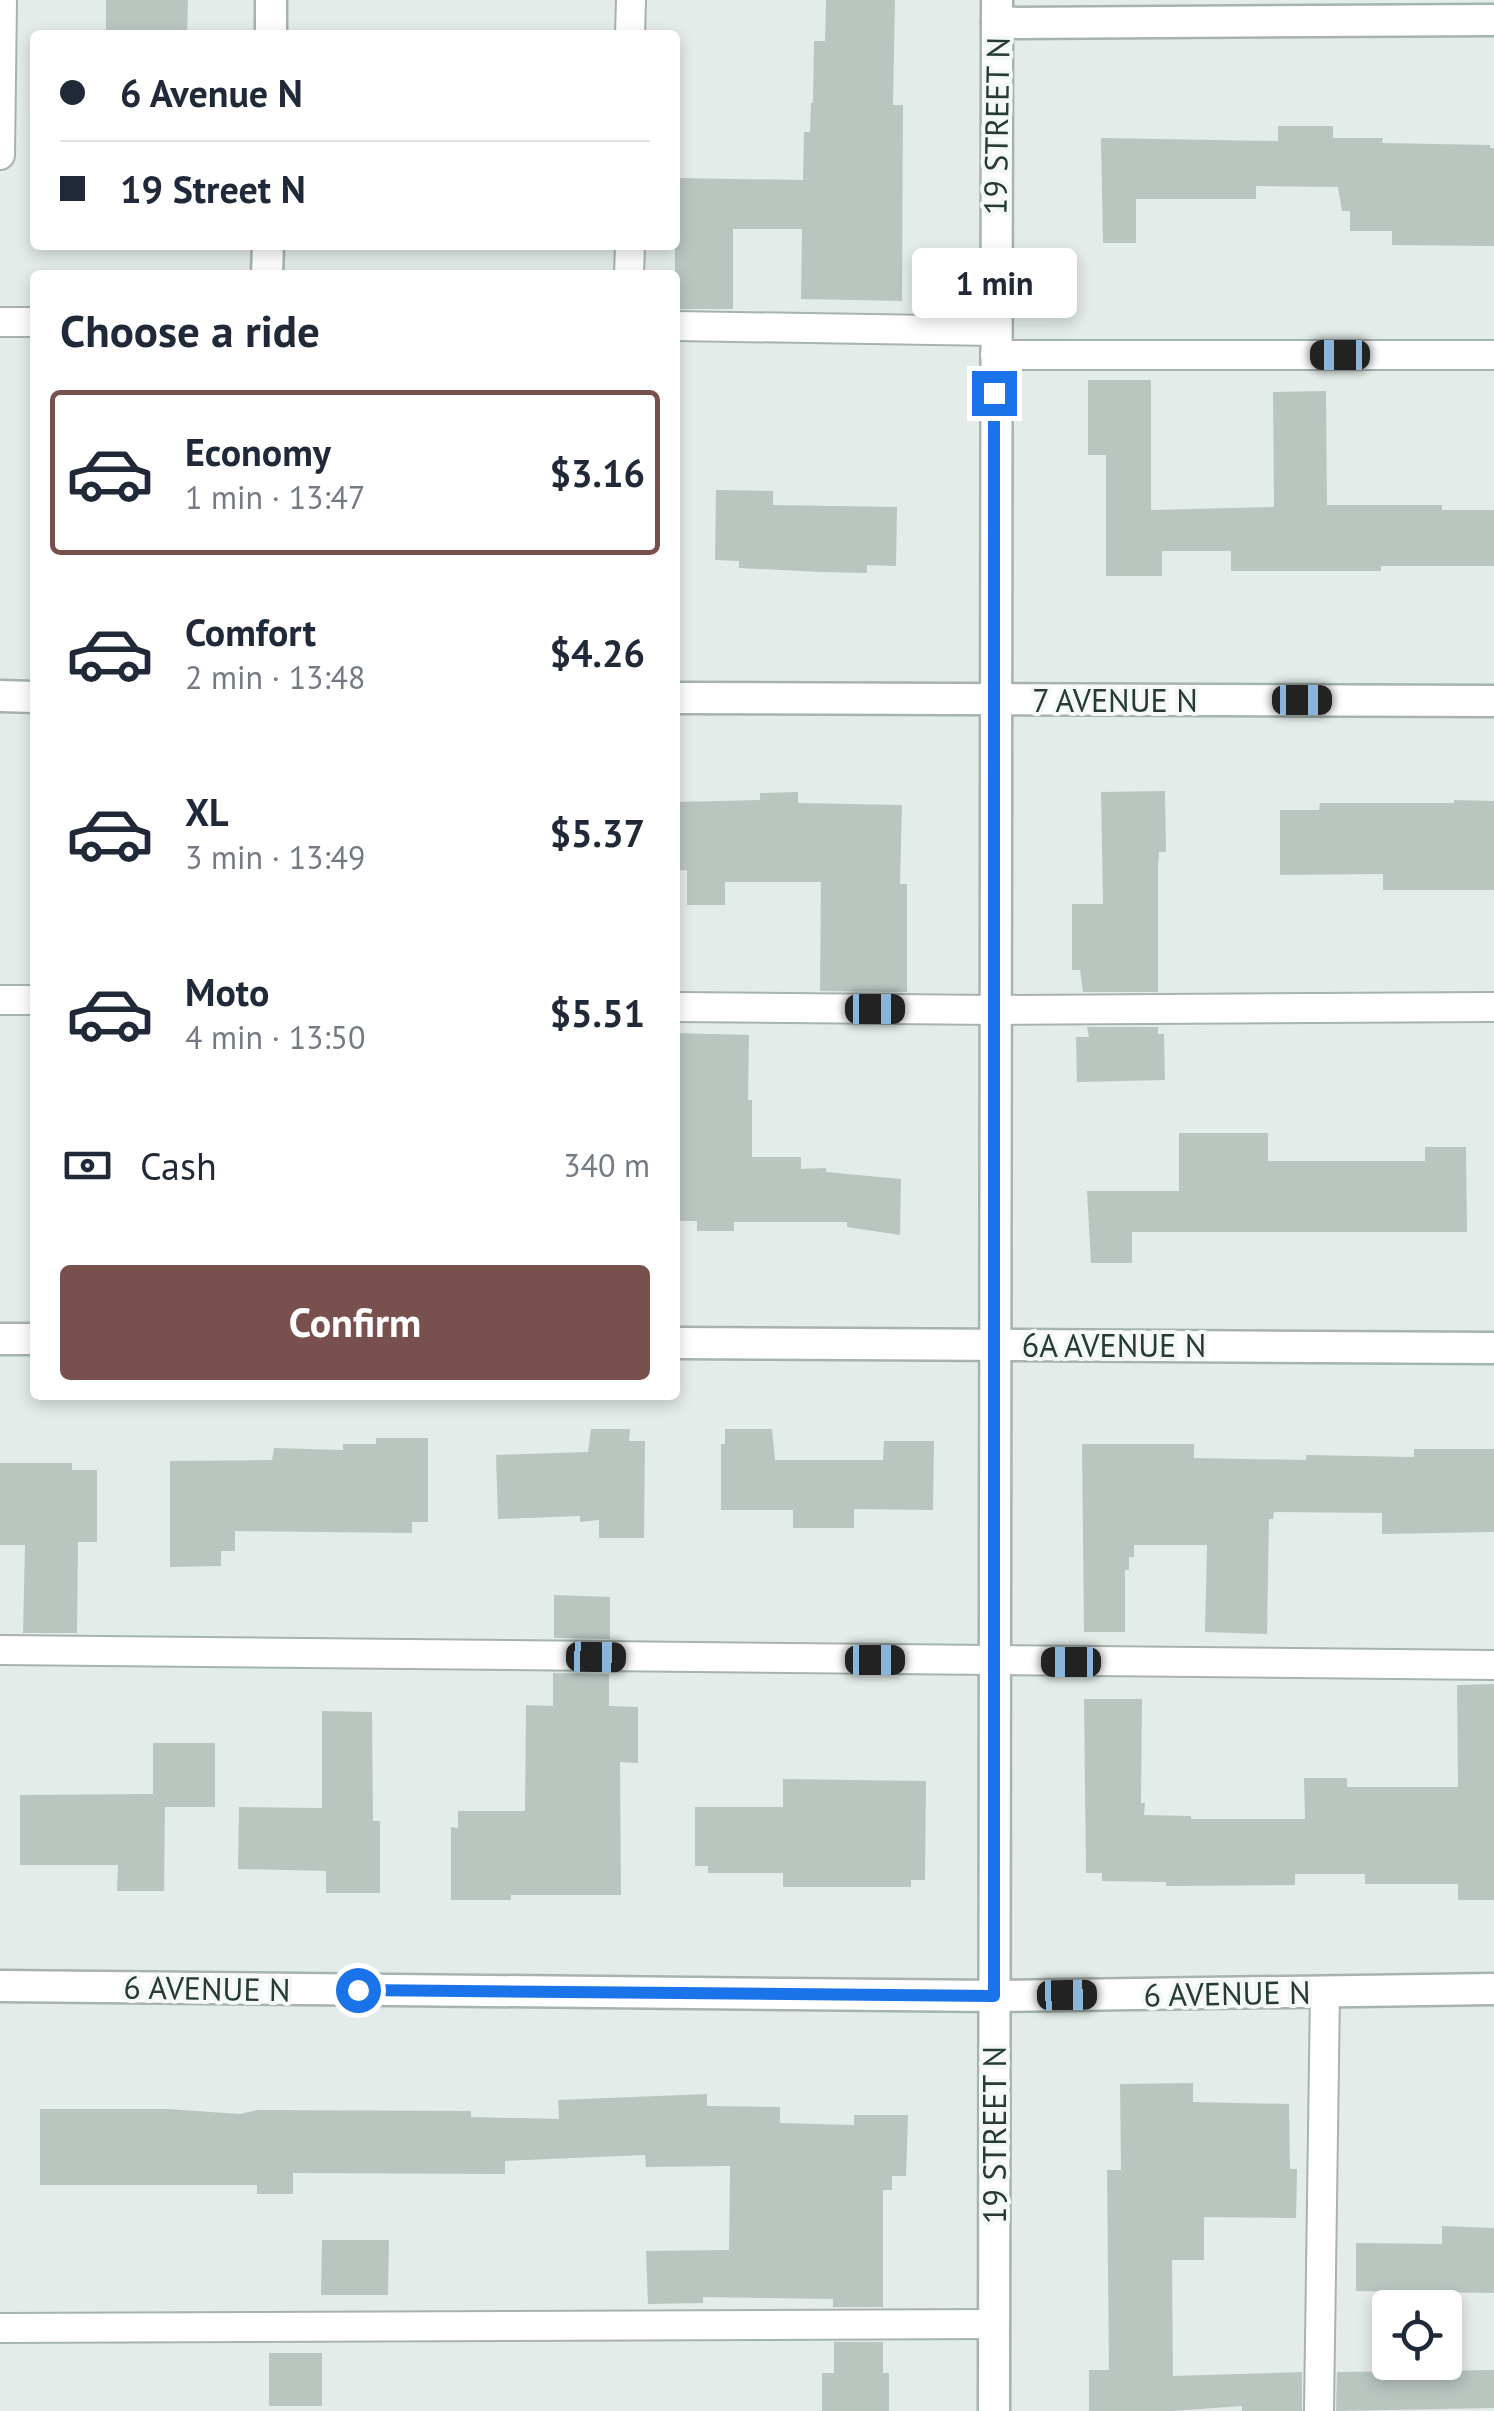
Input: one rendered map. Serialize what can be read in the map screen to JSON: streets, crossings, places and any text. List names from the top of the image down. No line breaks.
{"streets":{"street":["19 STREET N","7 AVENUE N","6A AVENUE N","6 AVENUE N"]},"crossings":[["19 STREET N","7 AVENUE N"],["19 STREET N","6A AVENUE N"],["19 STREET N","6 AVENUE N"]],"page":{"banner":["6 Avenue N","19 Street N"],"bubble":"1 min","heading":"Choose a ride","list":[{"name":"Economy","note":"1 min · 13:47","value":"$3.16"},{"name":"Comfort","note":"2 min · 13:48","value":"$4.26"},{"name":"XL","note":"3 min · 13:49","value":"$5.37"},{"name":"Moto","note":"4 min · 13:50","value":"$5.51"}],"pay":["Cash","340 m"],"buttons":"Confirm"}}
